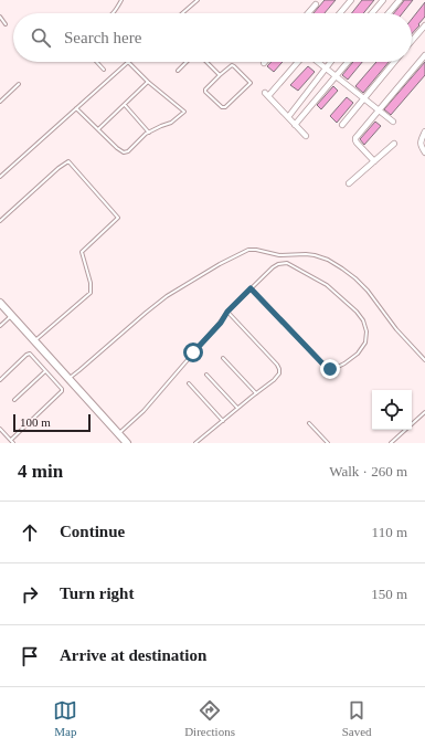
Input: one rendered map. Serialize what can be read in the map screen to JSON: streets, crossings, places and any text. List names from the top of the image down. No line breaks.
{"scale_bar":"100 m","page":{"search":"Search here","scale":"100 m","heading":["4 min","Walk · 260 m"],"list":[["Continue","110 m"],["Turn right","150 m"],"Arrive at destination"],"nav":["Map","Directions","Saved"]}}
